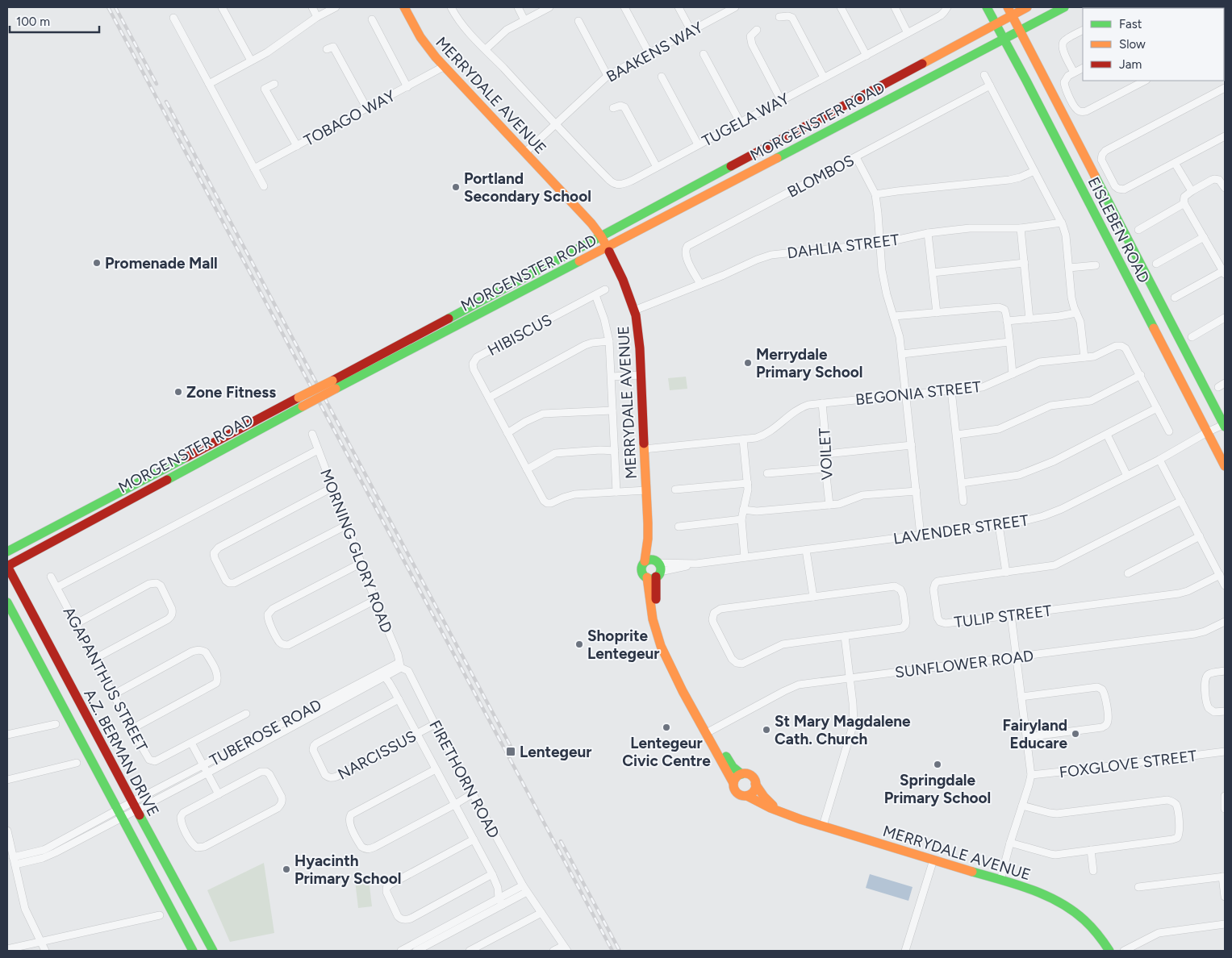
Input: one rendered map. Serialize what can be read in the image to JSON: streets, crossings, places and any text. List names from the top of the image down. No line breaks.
{"streets":{"main road":["MERRYDALE AVENUE","MORGENSTER ROAD","EISLEBEN ROAD","A.Z. BERMAN DRIVE"],"street":["BAAKENS WAY","TOBAGO WAY","TUGELA WAY","BLOMBOS","DAHLIA STREET","HIBISCUS","BEGONIA STREET","VOILET","LAVENDER STREET","MORNING GLORY ROAD","TULIP STREET","SUNFLOWER ROAD","AGAPANTHUS STREET","TUBEROSE ROAD","NARCISSUS","FOXGLOVE STREET","FIRETHORN ROAD"]},"crossings":[["BAAKENS WAY","MERRYDALE AVENUE"],["BAAKENS WAY","TUGELA WAY"],["MERRYDALE AVENUE","TOBAGO WAY"],["MERRYDALE AVENUE","MORGENSTER ROAD"],["MERRYDALE AVENUE","DAHLIA STREET"],["MERRYDALE AVENUE","HIBISCUS"],["MERRYDALE AVENUE","BEGONIA STREET"],["MERRYDALE AVENUE","LAVENDER STREET"],["MERRYDALE AVENUE","SUNFLOWER ROAD"],["MORGENSTER ROAD","EISLEBEN ROAD"],["MORGENSTER ROAD","A.Z. BERMAN DRIVE"],["BLOMBOS","DAHLIA STREET"],["EISLEBEN ROAD","LAVENDER STREET"],["BEGONIA STREET","VOILET"],["MORNING GLORY ROAD","TUBEROSE ROAD"],["MORNING GLORY ROAD","FIRETHORN ROAD"],["TUBEROSE ROAD","A.Z. BERMAN DRIVE"],["TUBEROSE ROAD","FIRETHORN ROAD"],["NARCISSUS","FIRETHORN ROAD"]],"places":{"other":["Portland Secondary School","Promenade Mall","Merrydale Primary School","Zone Fitness","Shoprite Lentegeur","Lentegeur Civic Centre","St Mary Magdalene Cath. Church","Fairyland Educare","Springdale Primary School","Hyacinth Primary School"],"transit":["Lentegeur"]},"legend":["Fast","Slow","Jam"],"scale_bar":"100 m"}
